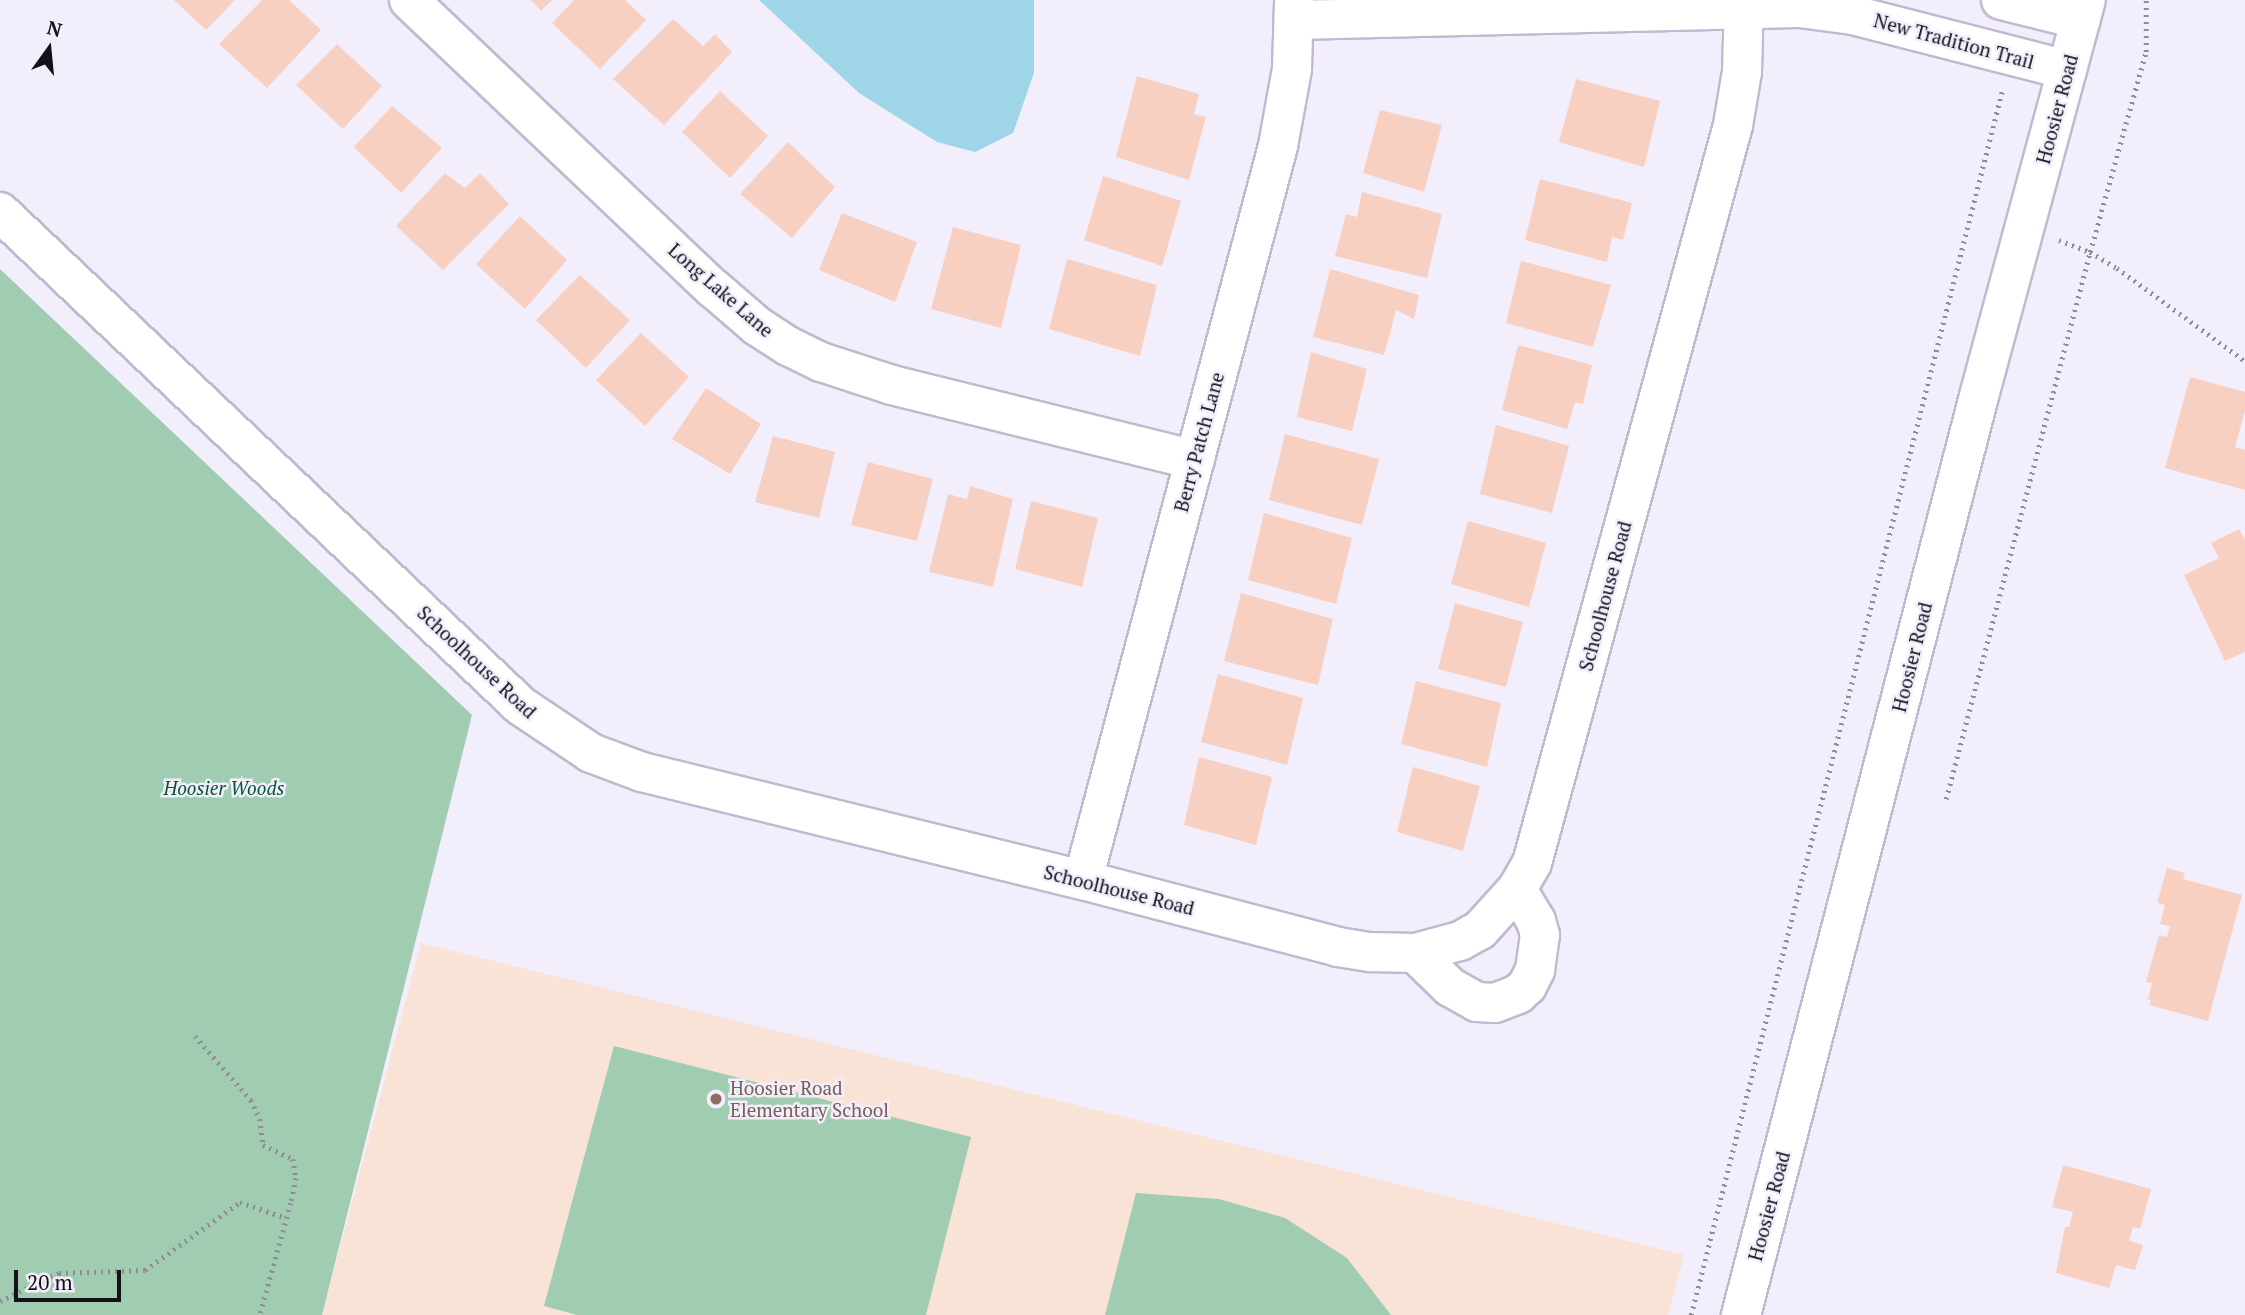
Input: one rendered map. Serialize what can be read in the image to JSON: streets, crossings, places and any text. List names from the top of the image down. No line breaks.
{"streets":{"street":["New Tradition Trail","Hoosier Road","Long Lake Lane","Berry Patch Lane","Schoolhouse Road"]},"crossings":[["New Tradition Trail","Hoosier Road"],["New Tradition Trail","Berry Patch Lane"],["New Tradition Trail","Schoolhouse Road"],["Long Lake Lane","Berry Patch Lane"],["Berry Patch Lane","Schoolhouse Road"]],"parks":["Hoosier Woods"],"places":["Hoosier Road Elementary School"],"scale_bar":"20 m","north":"top"}
